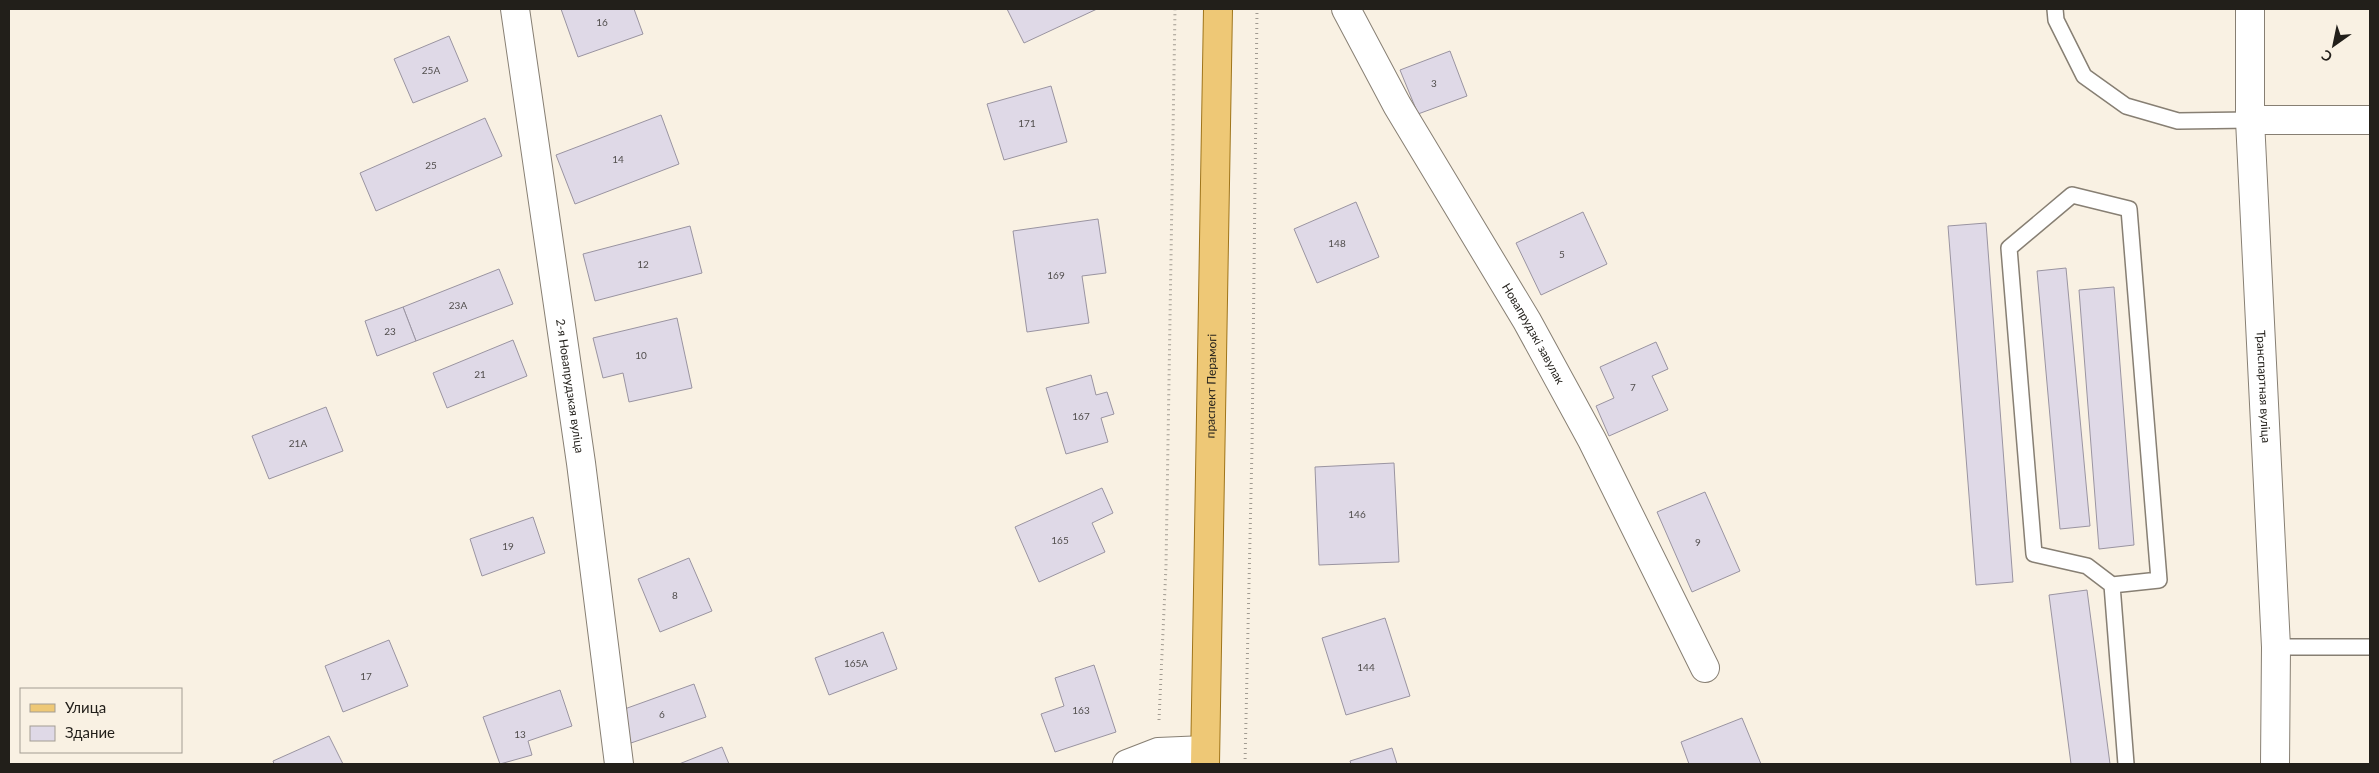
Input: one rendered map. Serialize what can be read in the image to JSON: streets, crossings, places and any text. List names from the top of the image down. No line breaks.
{"streets":{"main road":["праспект Перамогі"],"street":["Новапрудзкі завулак","2-я Новапрудзкая вуліца","Транспартная вуліца"]},"house_numbers":["16","25А","3","171","14","25","148","5","12","169","23А","23","10","21","7","167","21А","146","165","9","19","8","165А","144","17","163","6","13"],"legend":["Улица","Здание"],"north":"bottom left"}
